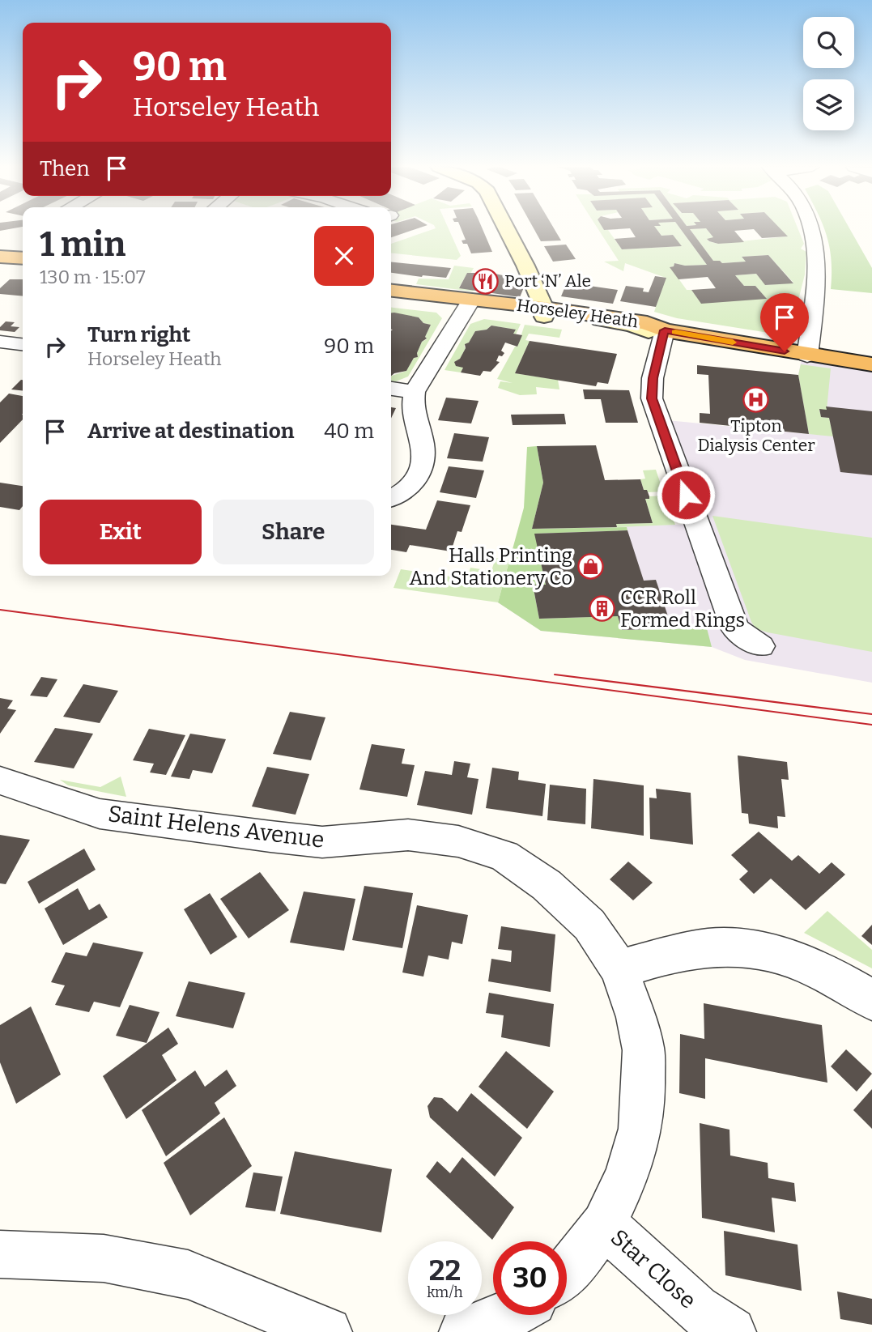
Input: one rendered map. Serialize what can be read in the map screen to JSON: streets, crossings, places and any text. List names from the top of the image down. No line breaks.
{"streets":{"highway":["Horseley Heath"],"street":["Saint Helens Avenue","Star Close"]},"crossings":[["Saint Helens Avenue","Star Close"]],"places":{"restaurant":["Port ‘N’ Ale"],"hospital":["Tipton Dialysis Center"],"shop":["Halls Printing And Stationery Co"],"building":["CCR Roll Formed Rings"]},"page":{"turn":["90 m","Horseley Heath"],"then":"Then","heading":["1 min","130 m · 15:07"],"list":[{"name":"Turn right","note":"Horseley Heath","value":"90 m"},{"name":"Arrive at destination","value":"40 m"}],"buttons":["Exit","Share"],"speed":"22 km/h","limit":"30"}}
